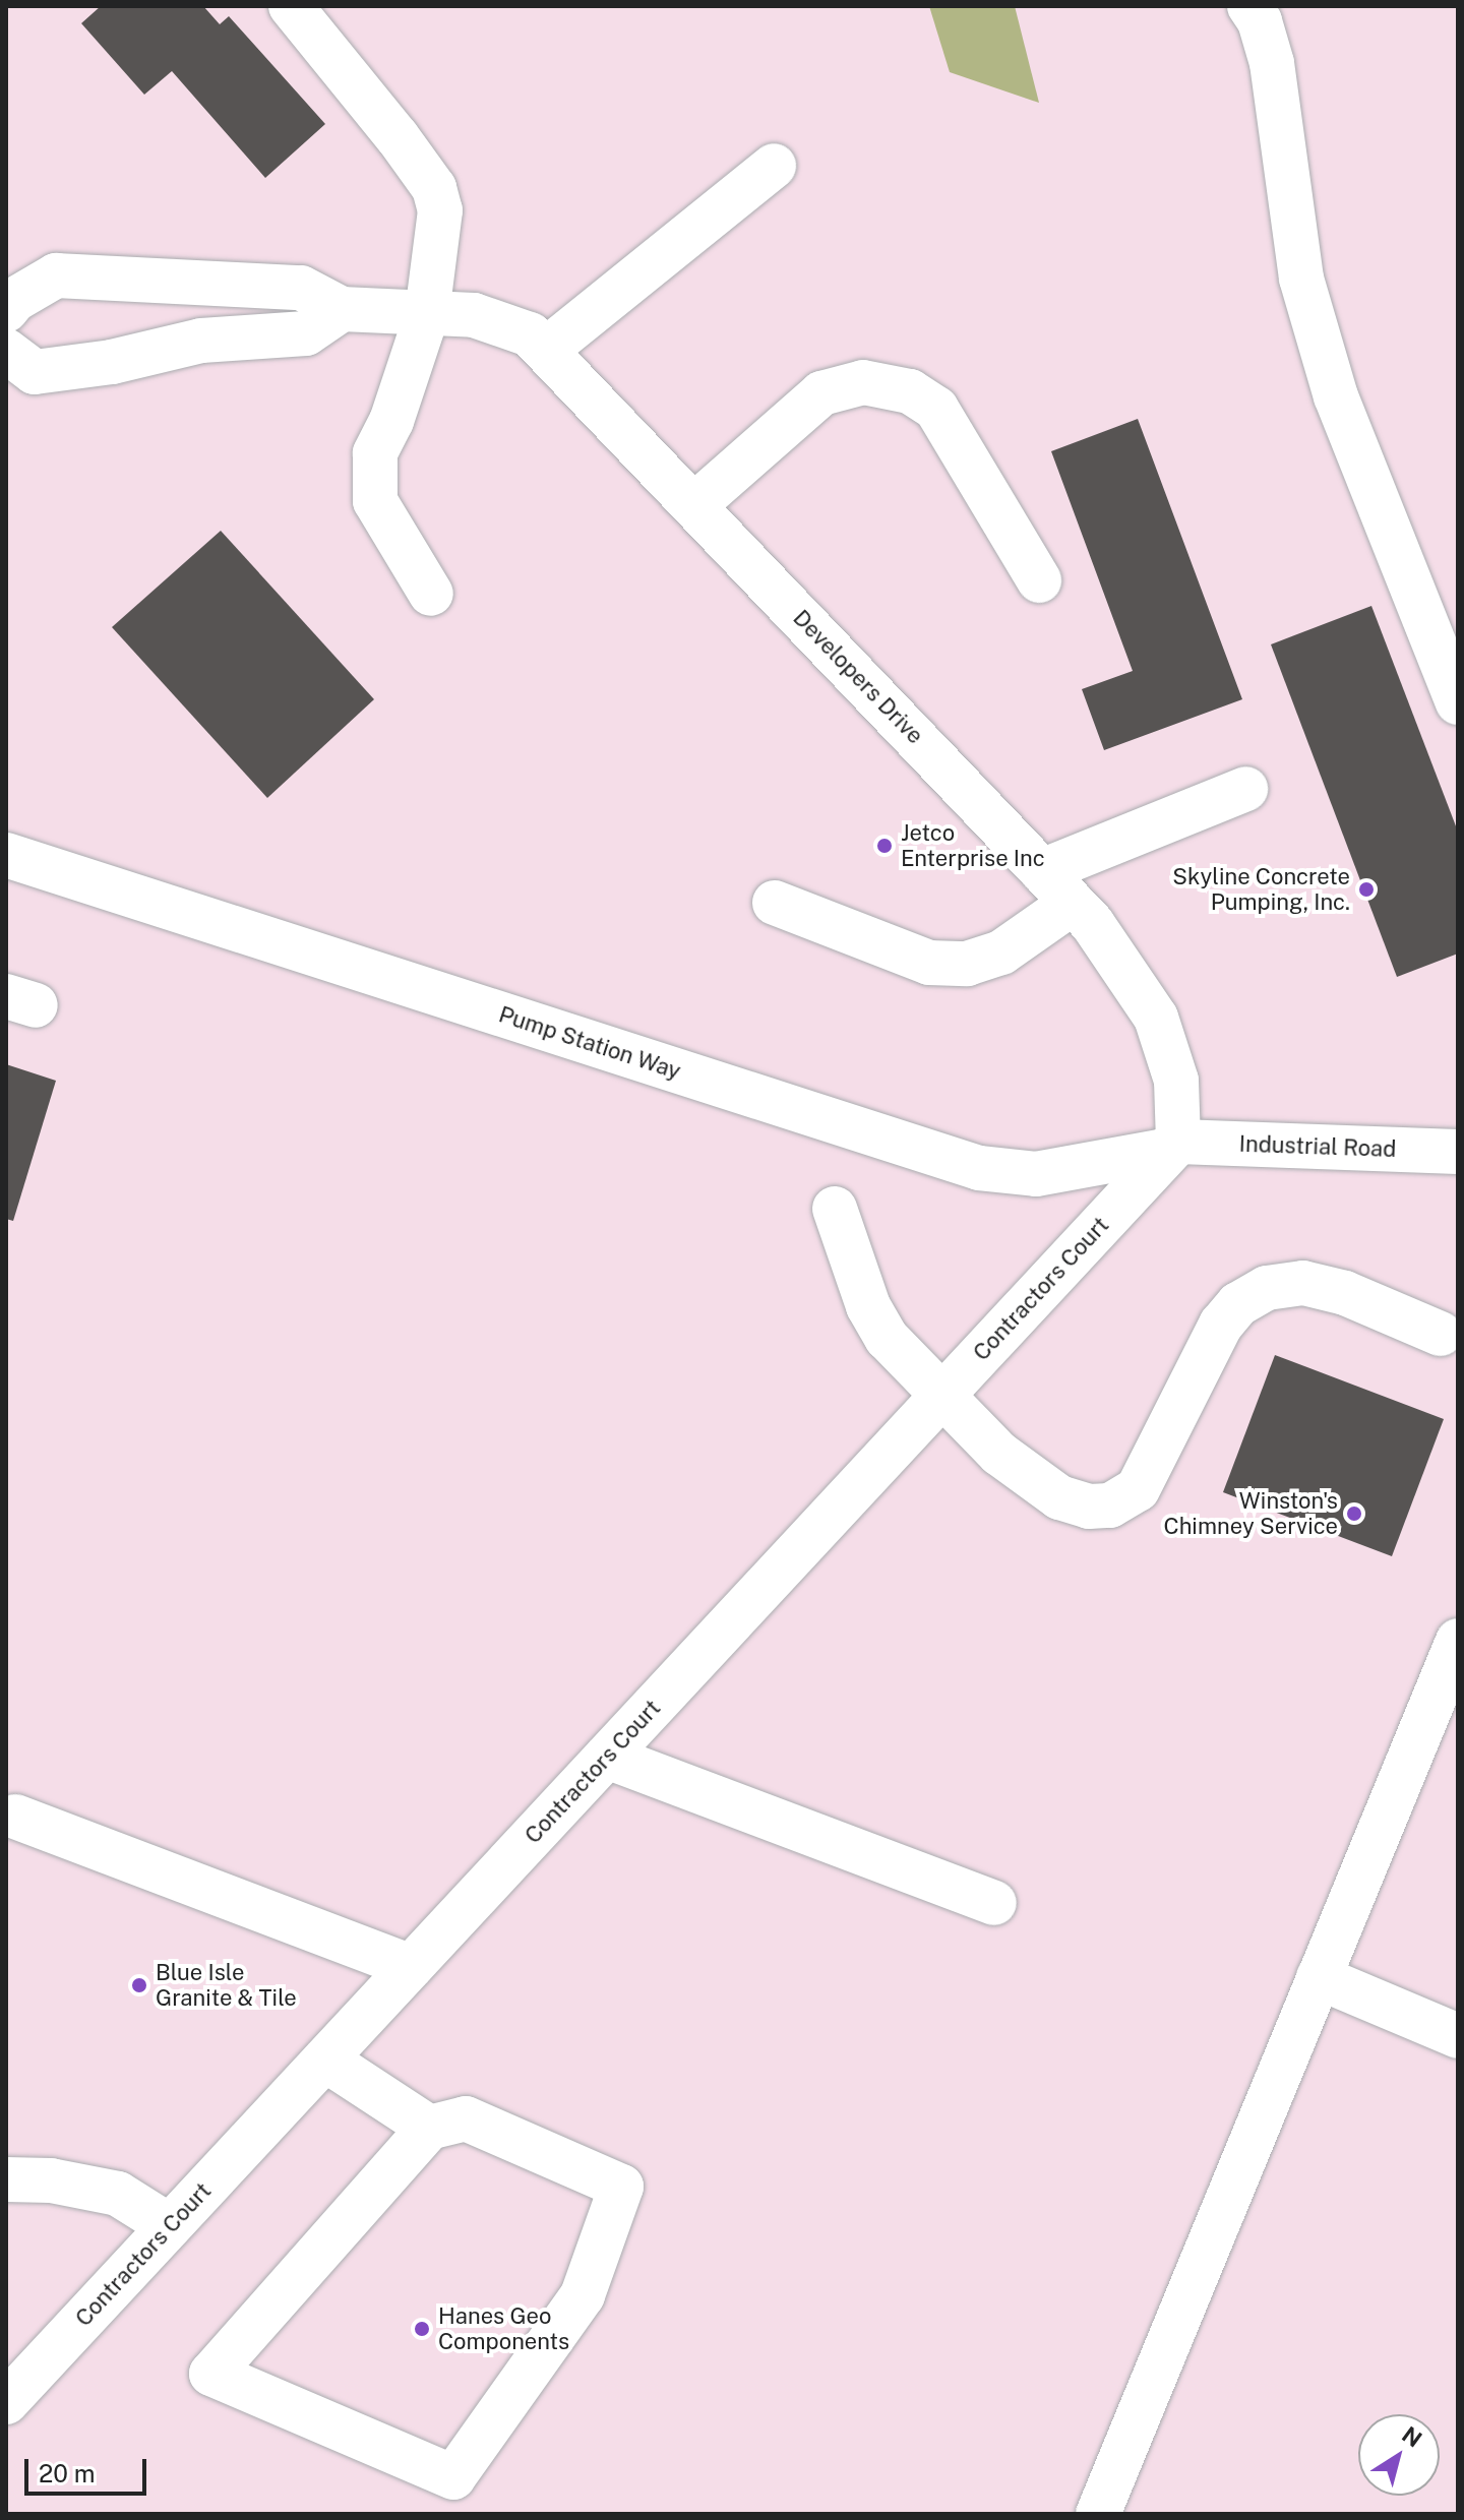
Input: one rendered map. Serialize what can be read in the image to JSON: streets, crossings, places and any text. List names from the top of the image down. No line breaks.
{"streets":{"street":["Developers Drive","Pump Station Way","Industrial Road","Contractors Court"]},"crossings":[["Developers Drive","Pump Station Way"],["Developers Drive","Industrial Road"],["Developers Drive","Contractors Court"],["Pump Station Way","Industrial Road"],["Pump Station Way","Contractors Court"],["Industrial Road","Contractors Court"]],"places":["Jetco Enterprise Inc","Skyline Concrete Pumping, Inc.","Winston's Chimney Service","Blue Isle Granite & Tile","Hanes Geo Components"],"scale_bar":"20 m","north":"top right"}
